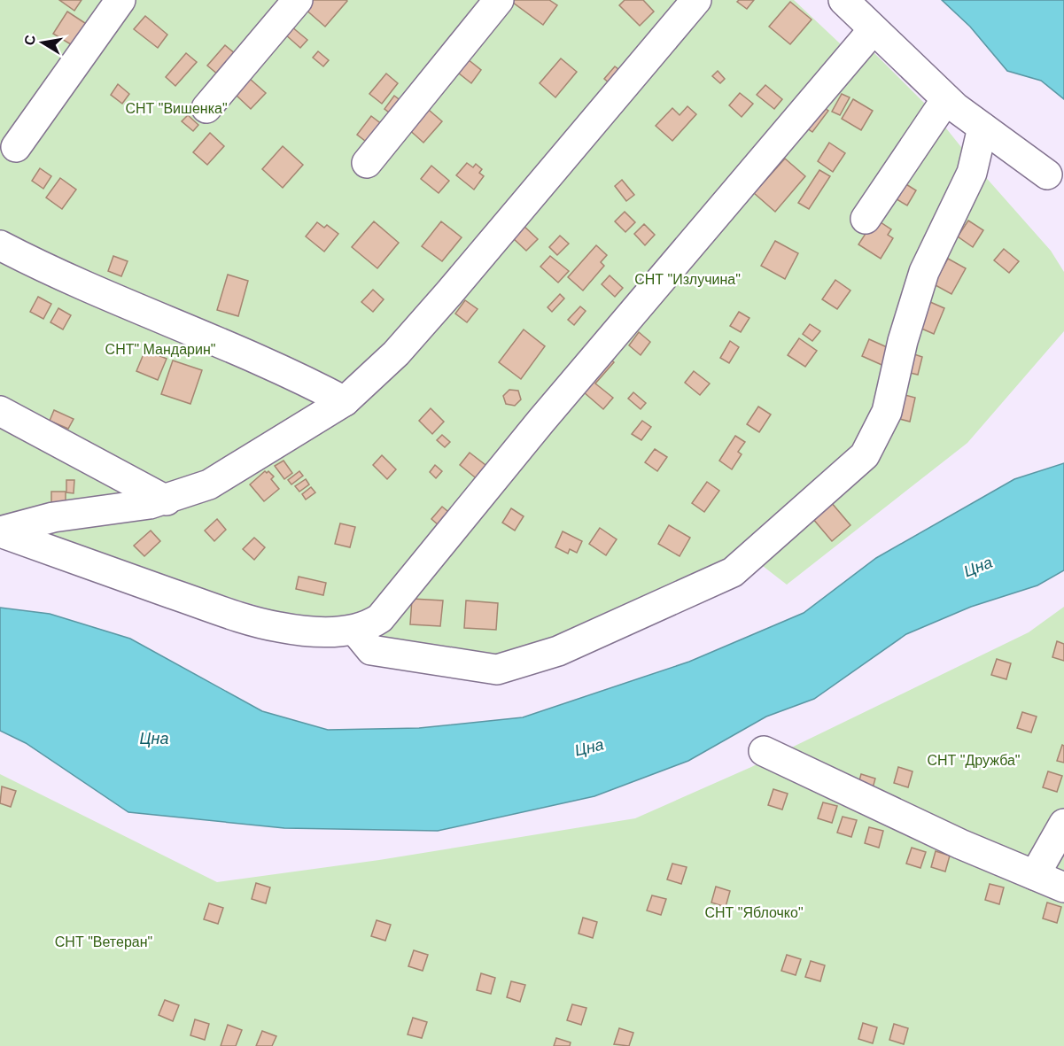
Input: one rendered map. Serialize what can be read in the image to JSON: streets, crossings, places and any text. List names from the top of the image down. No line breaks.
{"water":["Цна"],"parks":["СНТ \"Вишенка\"","СНТ \"Излучина\"","СНТ\" Мандарин\"","СНТ \"Дружба\"","СНТ \"Яблочко\"","СНТ \"Ветеран\""],"north":"left"}
